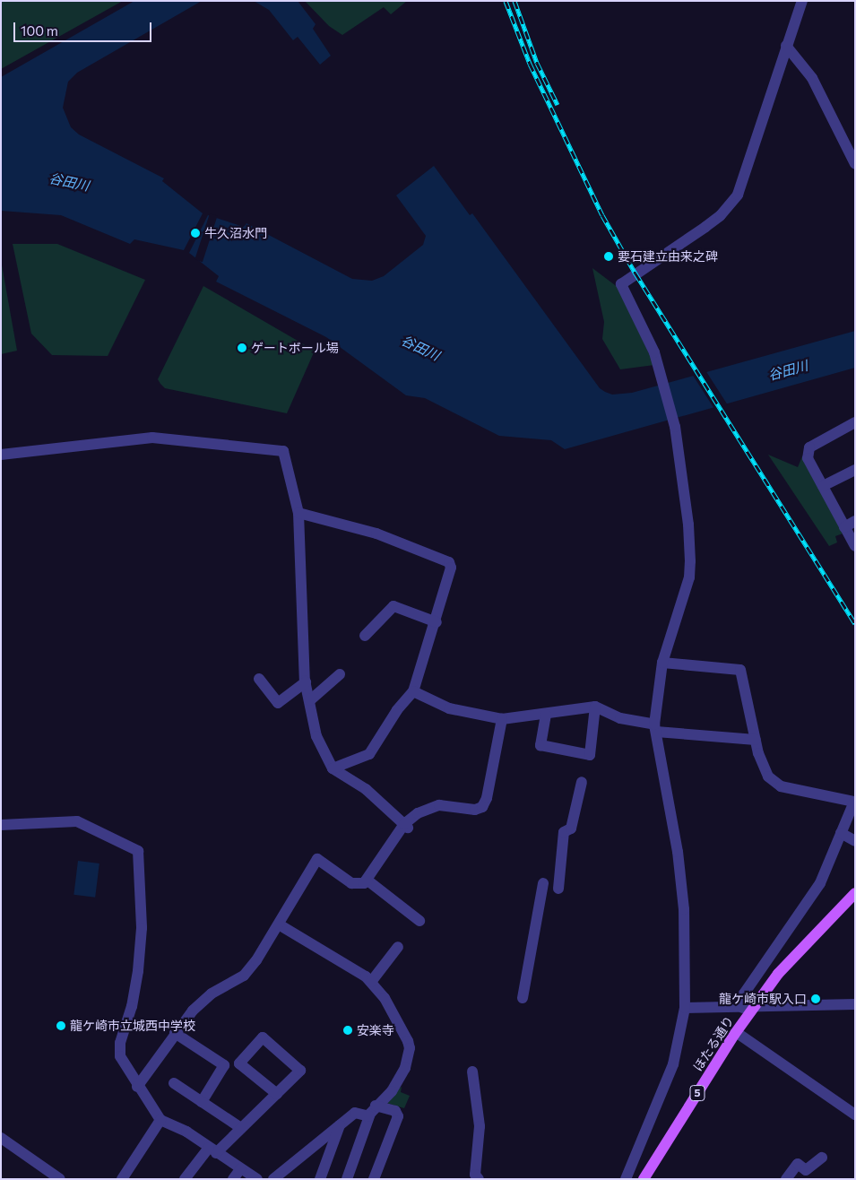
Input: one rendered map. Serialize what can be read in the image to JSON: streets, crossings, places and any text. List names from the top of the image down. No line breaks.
{"streets":{"main road":["ほたる通り","5"]},"water":["谷田川"],"places":["牛久沼水門","要石建立由来之碑","ゲートボール場","龍ケ崎市駅入口","龍ケ崎市立城西中学校","安楽寺"],"scale_bar":"100 m"}
